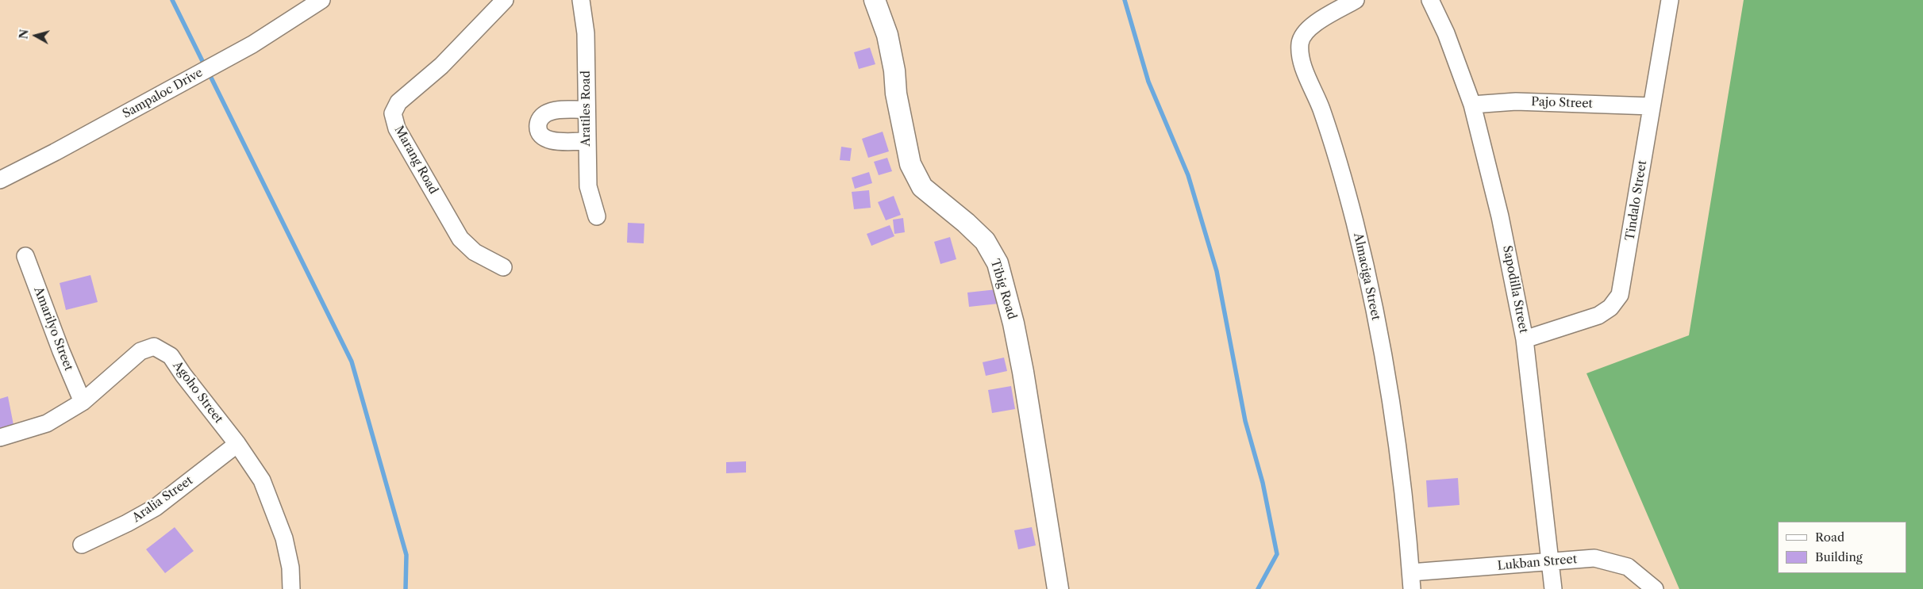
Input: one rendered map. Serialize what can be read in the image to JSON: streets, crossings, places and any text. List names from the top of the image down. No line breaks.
{"streets":{"main road":["Tibig Road"],"street":["Sampaloc Drive","Pajo Street","Aratiles Road","Marang Road","Tindalo Street","Almaciga Street","Sapodilla Street","Amarilyo Street","Agoho Street","Aralia Street","Lukban Street"]},"crossings":[["Pajo Street","Tindalo Street"],["Pajo Street","Sapodilla Street"],["Tindalo Street","Sapodilla Street"],["Almaciga Street","Lukban Street"],["Sapodilla Street","Lukban Street"],["Amarilyo Street","Agoho Street"],["Agoho Street","Aralia Street"]],"legend":["Road","Building"],"north":"left"}
